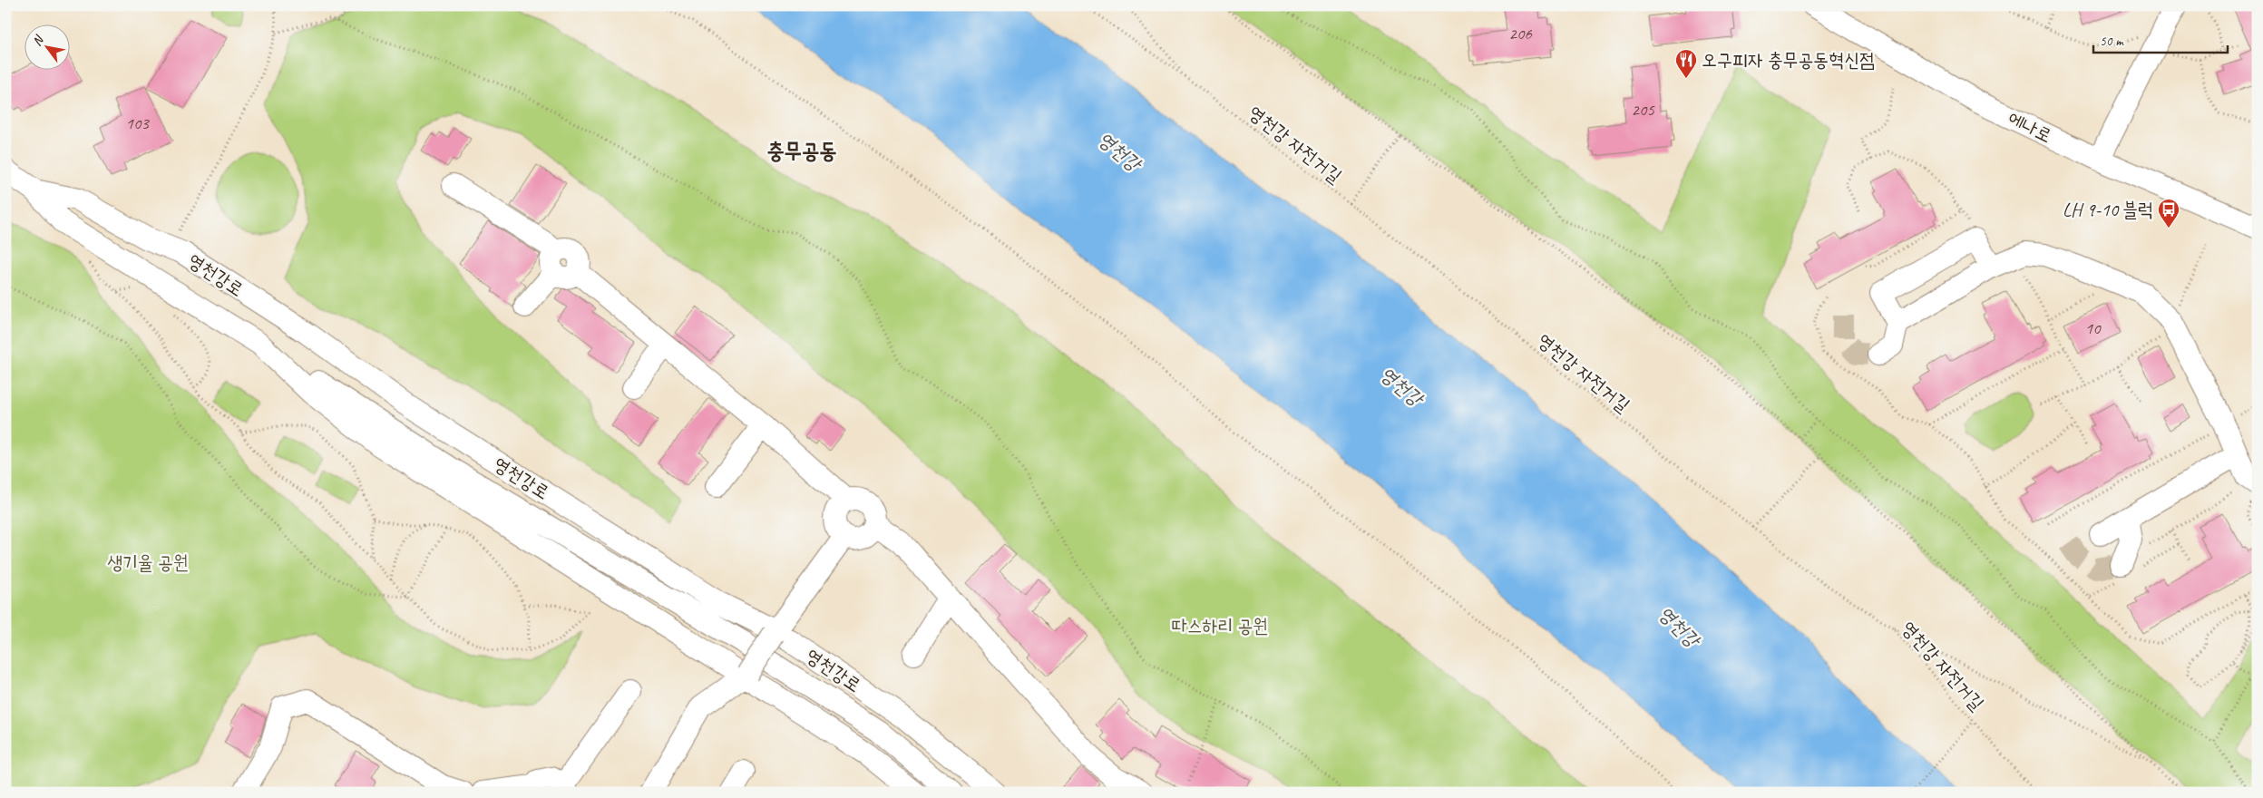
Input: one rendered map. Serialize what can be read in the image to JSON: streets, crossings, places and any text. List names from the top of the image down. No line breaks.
{"streets":{"street":["에나로","영천강로"],"path":["영천강 자전거길"]},"districts":["충무공동"],"water":["영천강"],"parks":["생기율 공원","따스하리 공원"],"places":{"restaurant":["오구피자 충무공동혁신점"],"bus stop":["LH 9-10 블럭"]},"house_numbers":["206","205","103","10"],"scale_bar":"50 m","north":"top left"}
